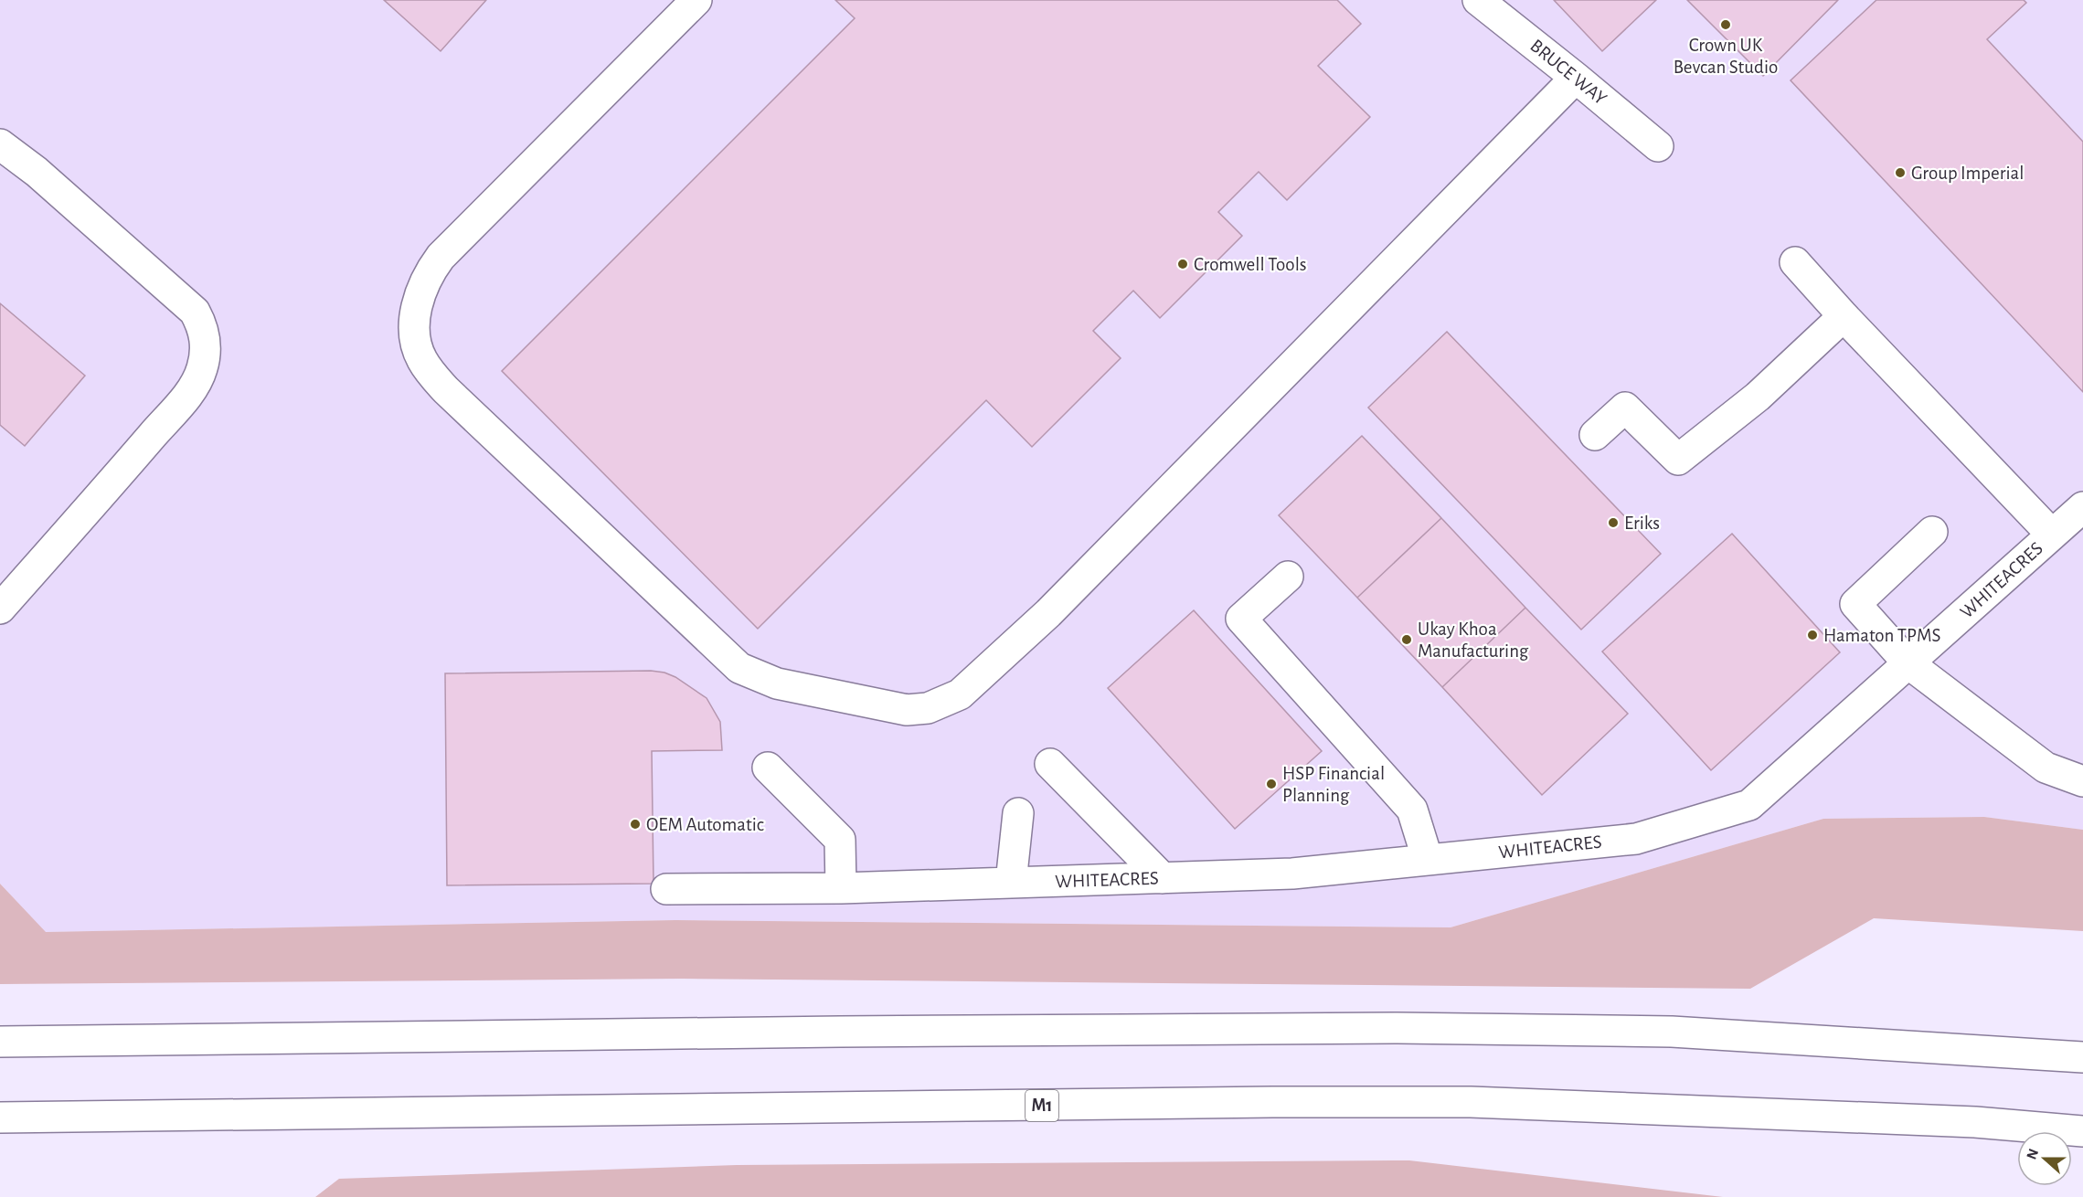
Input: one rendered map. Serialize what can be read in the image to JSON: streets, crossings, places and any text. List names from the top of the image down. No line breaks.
{"streets":{"main road":["BRUCE WAY","WHITEACRES","M1"]},"places":["Crown UK Bevcan Studio","Group Imperial","Cromwell Tools","Eriks","Hamaton TPMS","Ukay Khoa Manufacturing","HSP Financial Planning","OEM Automatic"],"north":"left"}
